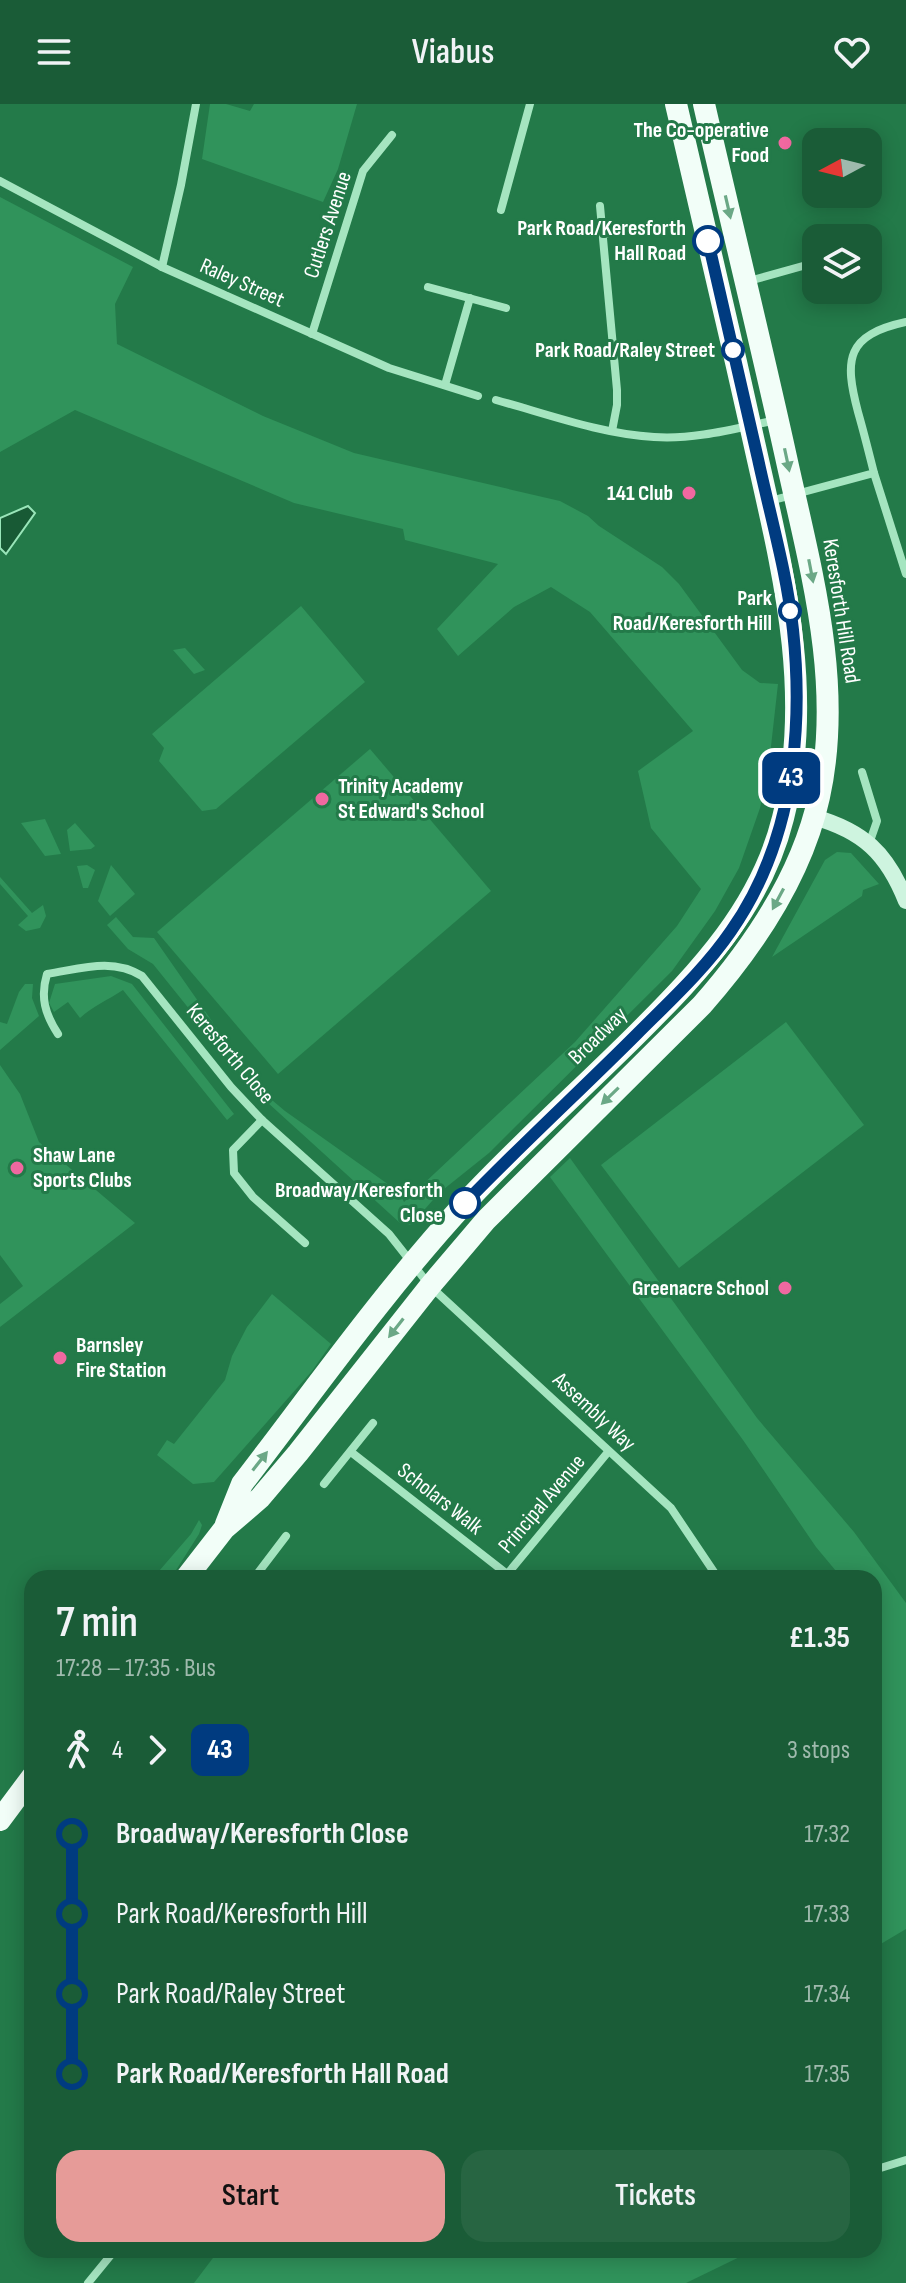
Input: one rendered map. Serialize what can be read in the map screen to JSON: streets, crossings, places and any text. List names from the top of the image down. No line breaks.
{"streets":{"highway":["Keresforth Hill Road","Broadway"],"street":["Cutlers Avenue","Raley Street","Keresforth Close","Assembly Way","Scholars Walk","Principal Avenue"]},"crossings":[["Cutlers Avenue","Raley Street"],["Keresforth Hill Road","Broadway"],["Broadway","Keresforth Close"],["Broadway","Assembly Way"],["Assembly Way","Principal Avenue"]],"places":["The Co-operative Food","Park Road/Keresforth Hall Road","Park Road/Raley Street","141 Club","Park Road/Keresforth Hill","Trinity Academy St Edward's School","Shaw Lane Sports Clubs","Broadway/Keresforth Close","Greenacre School","Barnsley Fire Station"],"lines":["bus line 43"],"north":"left","page":{"header":"Viabus","on_map":"43","heading":["7 min","17:28 – 17:35 · Bus","£1.35"],"legs":["4","43","3 stops"],"list":[{"name":"Broadway/Keresforth Close","value":"17:32"},{"name":"Park Road/Keresforth Hill","value":"17:33"},{"name":"Park Road/Raley Street","value":"17:34"},{"name":"Park Road/Keresforth Hall Road","value":"17:35"}],"buttons":["Start","Tickets"]}}
